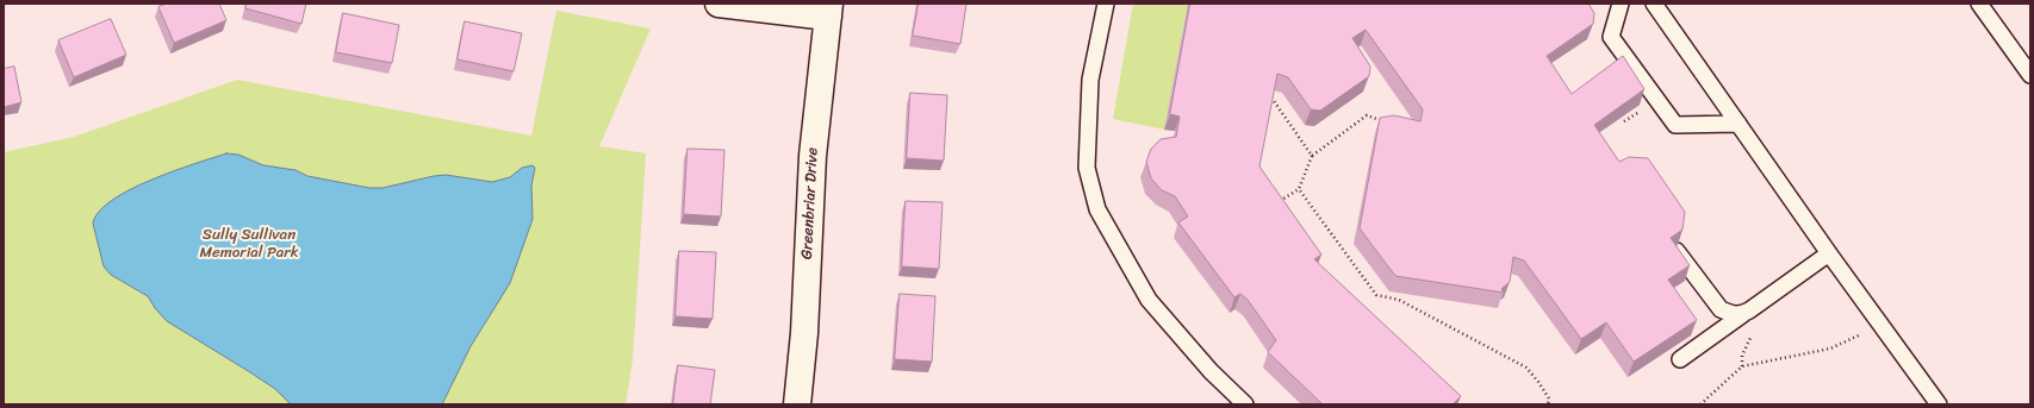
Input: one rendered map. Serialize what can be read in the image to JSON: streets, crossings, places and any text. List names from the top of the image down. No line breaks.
{"streets":{"street":["Greenbriar Drive"]},"parks":["Sully Sullivan Memorial Park"]}
